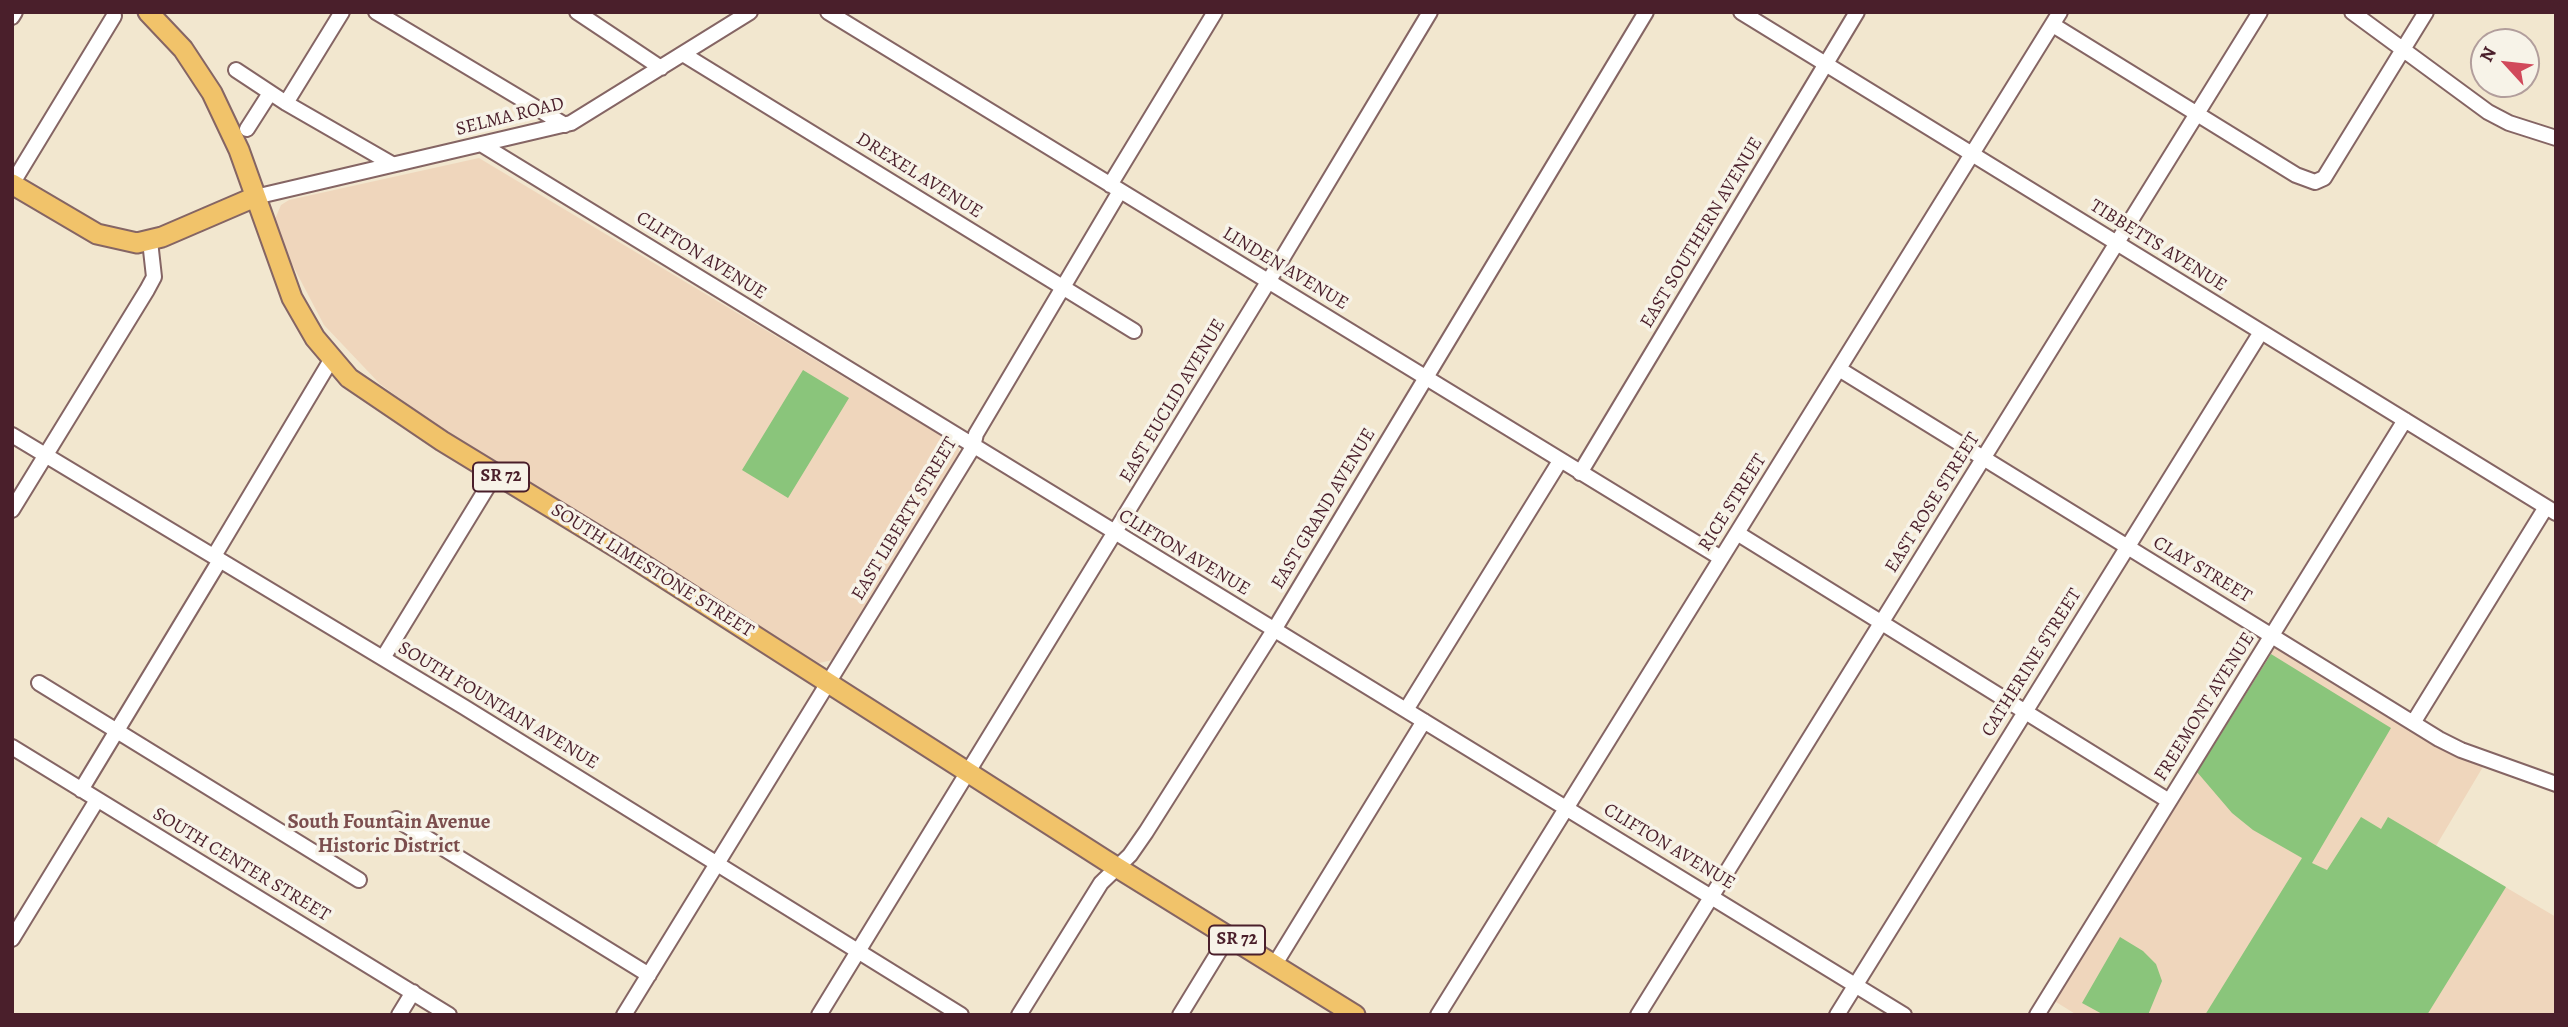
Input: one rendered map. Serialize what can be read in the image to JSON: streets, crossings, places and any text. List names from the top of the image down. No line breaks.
{"streets":{"main road":["SR 72","SOUTH LIMESTONE STREET"],"street":["SELMA ROAD","DREXEL AVENUE","EAST SOUTHERN AVENUE","TIBBETTS AVENUE","CLIFTON AVENUE","LINDEN AVENUE","EAST EUCLID AVENUE","RICE STREET","EAST ROSE STREET","EAST GRAND AVENUE","EAST LIBERTY STREET","CLAY STREET","CATHERINE STREET","SOUTH FOUNTAIN AVENUE","FREEMONT AVENUE","SOUTH CENTER STREET"]},"crossings":[["SELMA ROAD","DREXEL AVENUE"],["SELMA ROAD","CLIFTON AVENUE"],["SELMA ROAD","SR 72"],["SELMA ROAD","SOUTH LIMESTONE STREET"],["DREXEL AVENUE","EAST LIBERTY STREET"],["EAST SOUTHERN AVENUE","TIBBETTS AVENUE"],["EAST SOUTHERN AVENUE","LINDEN AVENUE"],["TIBBETTS AVENUE","RICE STREET"],["TIBBETTS AVENUE","EAST ROSE STREET"],["TIBBETTS AVENUE","CATHERINE STREET"],["TIBBETTS AVENUE","FREEMONT AVENUE"],["CLIFTON AVENUE","EAST EUCLID AVENUE"],["CLIFTON AVENUE","RICE STREET"],["CLIFTON AVENUE","EAST ROSE STREET"],["CLIFTON AVENUE","EAST GRAND AVENUE"],["CLIFTON AVENUE","EAST LIBERTY STREET"],["CLIFTON AVENUE","CATHERINE STREET"],["LINDEN AVENUE","EAST EUCLID AVENUE"],["LINDEN AVENUE","RICE STREET"],["LINDEN AVENUE","EAST GRAND AVENUE"],["LINDEN AVENUE","EAST LIBERTY STREET"],["EAST EUCLID AVENUE","SOUTH LIMESTONE STREET"],["EAST EUCLID AVENUE","SOUTH FOUNTAIN AVENUE"],["SR 72","SOUTH LIMESTONE STREET"],["RICE STREET","CLAY STREET"],["EAST ROSE STREET","CLAY STREET"],["EAST GRAND AVENUE","SOUTH LIMESTONE STREET"],["EAST LIBERTY STREET","SOUTH LIMESTONE STREET"],["EAST LIBERTY STREET","SOUTH FOUNTAIN AVENUE"],["CLAY STREET","CATHERINE STREET"],["CLAY STREET","FREEMONT AVENUE"]],"districts":["South Fountain Avenue Historic District"],"north":"top left"}
